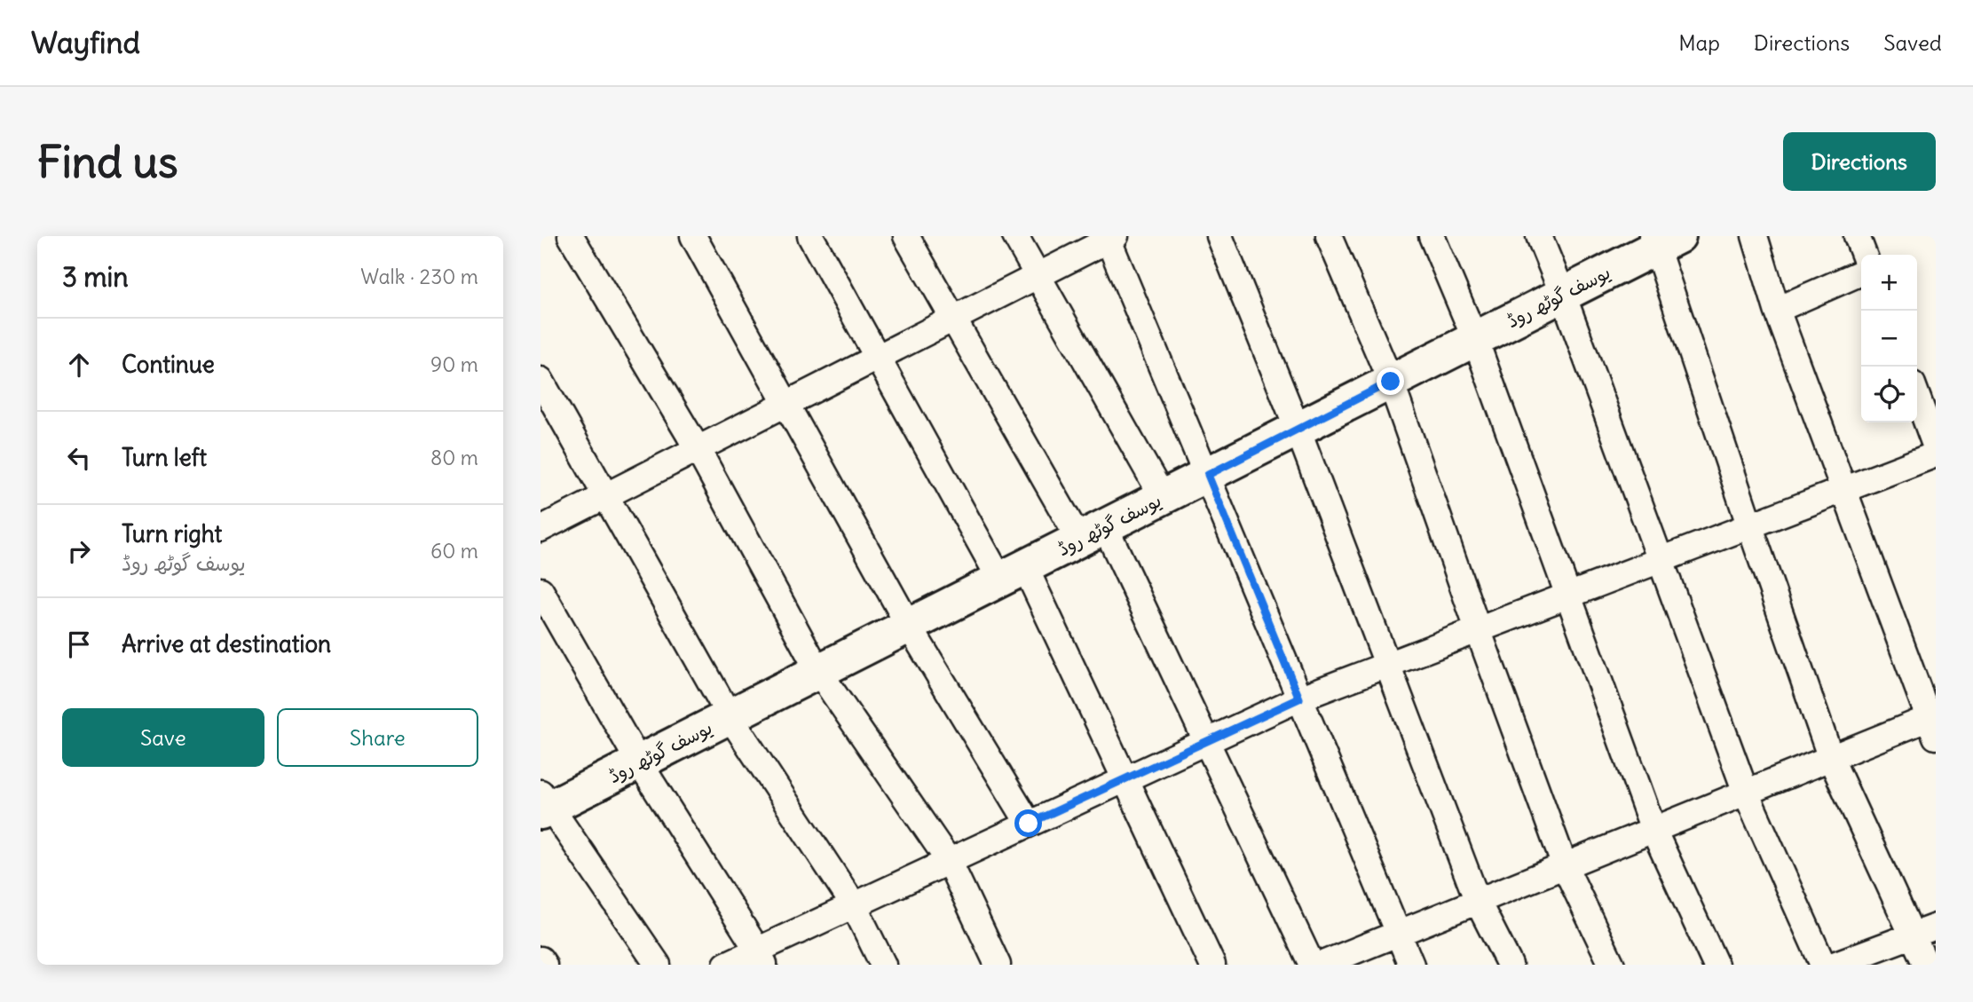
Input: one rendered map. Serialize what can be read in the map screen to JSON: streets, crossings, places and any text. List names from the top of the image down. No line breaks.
{"streets":{"street":["یوسف گوٹھ روڈ"]},"page":{"header":"Wayfind","nav":["Map","Directions","Saved"],"buttons":["Directions",["Save","Share"]],"title":"Find us","heading":["3 min","Walk · 230 m"],"map_buttons":["+","−"],"list":[["Continue","90 m"],["Turn left","80 m"],["Turn right","یوسف گوٹھ روڈ","60 m"],"Arrive at destination"]}}
